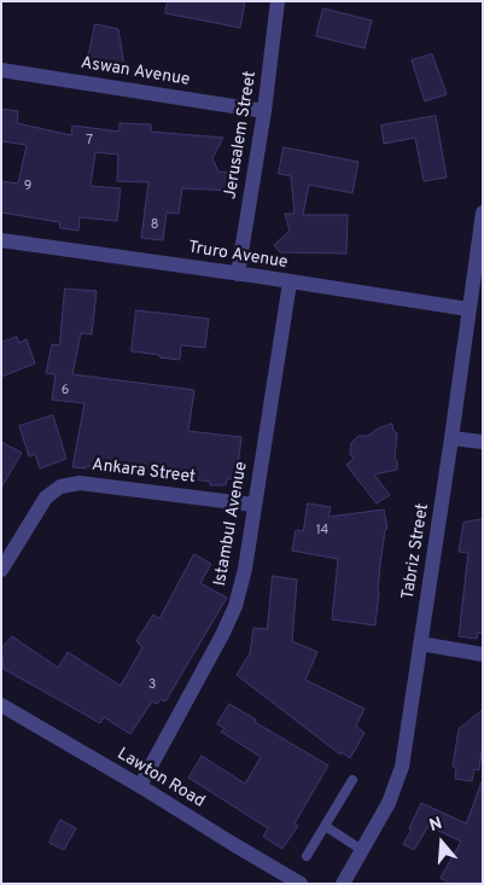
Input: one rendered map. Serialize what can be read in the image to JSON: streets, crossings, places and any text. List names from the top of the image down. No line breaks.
{"streets":{"street":["Aswan Avenue","Jerusalem Street","Truro Avenue","Ankara Street","Istambul Avenue","Tabriz Street","Lawton Road"]},"crossings":[["Aswan Avenue","Jerusalem Street"],["Jerusalem Street","Truro Avenue"],["Truro Avenue","Istambul Avenue"],["Truro Avenue","Tabriz Street"],["Ankara Street","Istambul Avenue"],["Istambul Avenue","Lawton Road"]],"house_numbers":["7","9","8","6","14","3"],"north":"top"}
